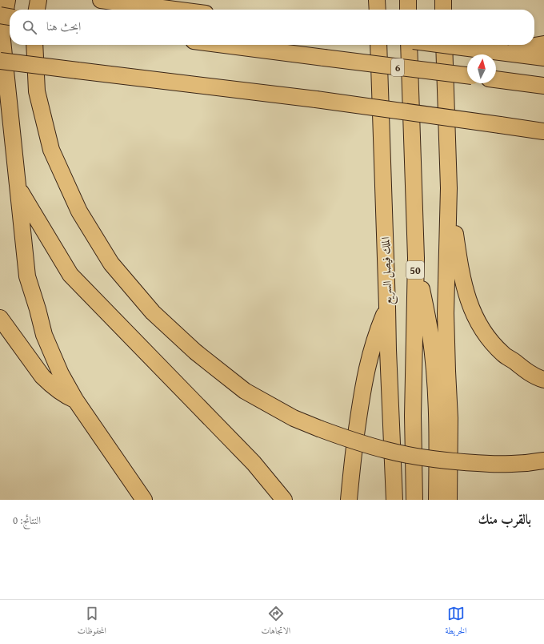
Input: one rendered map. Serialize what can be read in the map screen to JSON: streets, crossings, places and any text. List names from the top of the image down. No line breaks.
{"streets":{"highway":["6","50","الملك فيصل السريع"]},"north":"top","page":{"search":"ابحث هنا","heading":["بالقرب منك","النتائج: 0"],"nav":["الخريطة","الاتجاهات","المحفوظات"]}}
